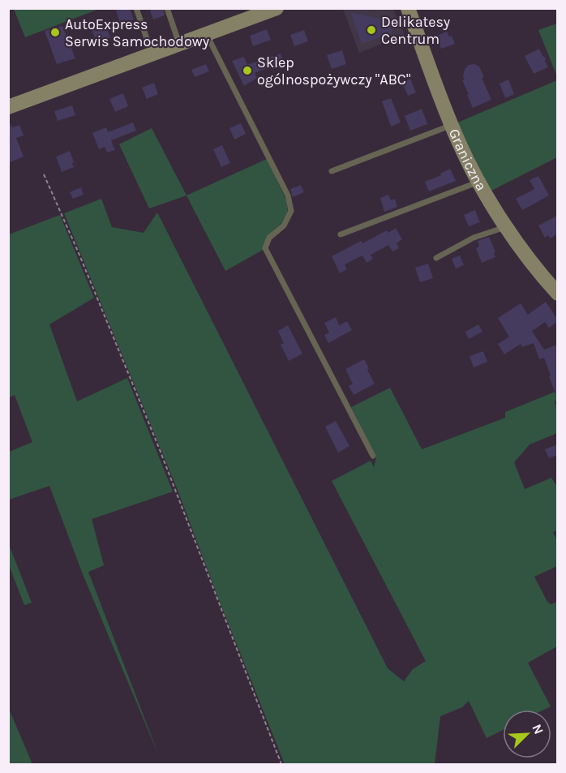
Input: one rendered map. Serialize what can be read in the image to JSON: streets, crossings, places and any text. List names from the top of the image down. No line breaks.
{"streets":{"street":["Graniczna"]},"places":["Delikatesy Centrum","AutoExpress Serwis Samochodowy","Sklep ogólnospożywczy \"ABC\""],"north":"top right"}
